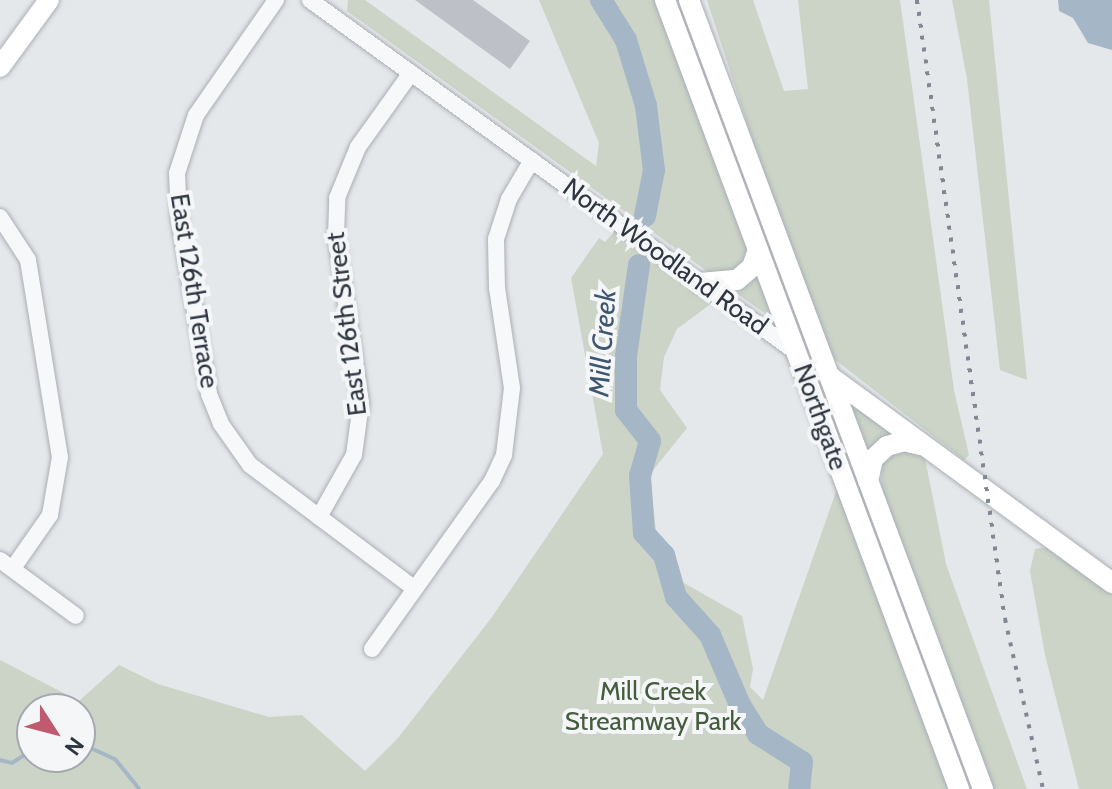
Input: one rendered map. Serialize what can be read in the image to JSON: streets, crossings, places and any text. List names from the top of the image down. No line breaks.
{"streets":{"main road":["North Woodland Road","Northgate"],"street":["East 126th Terrace","East 126th Street"]},"crossings":[["North Woodland Road","East 126th Street"],["North Woodland Road","Northgate"],["East 126th Terrace","East 126th Street"]],"water":["Mill Creek"],"parks":["Mill Creek Streamway Park"],"north":"bottom right"}
